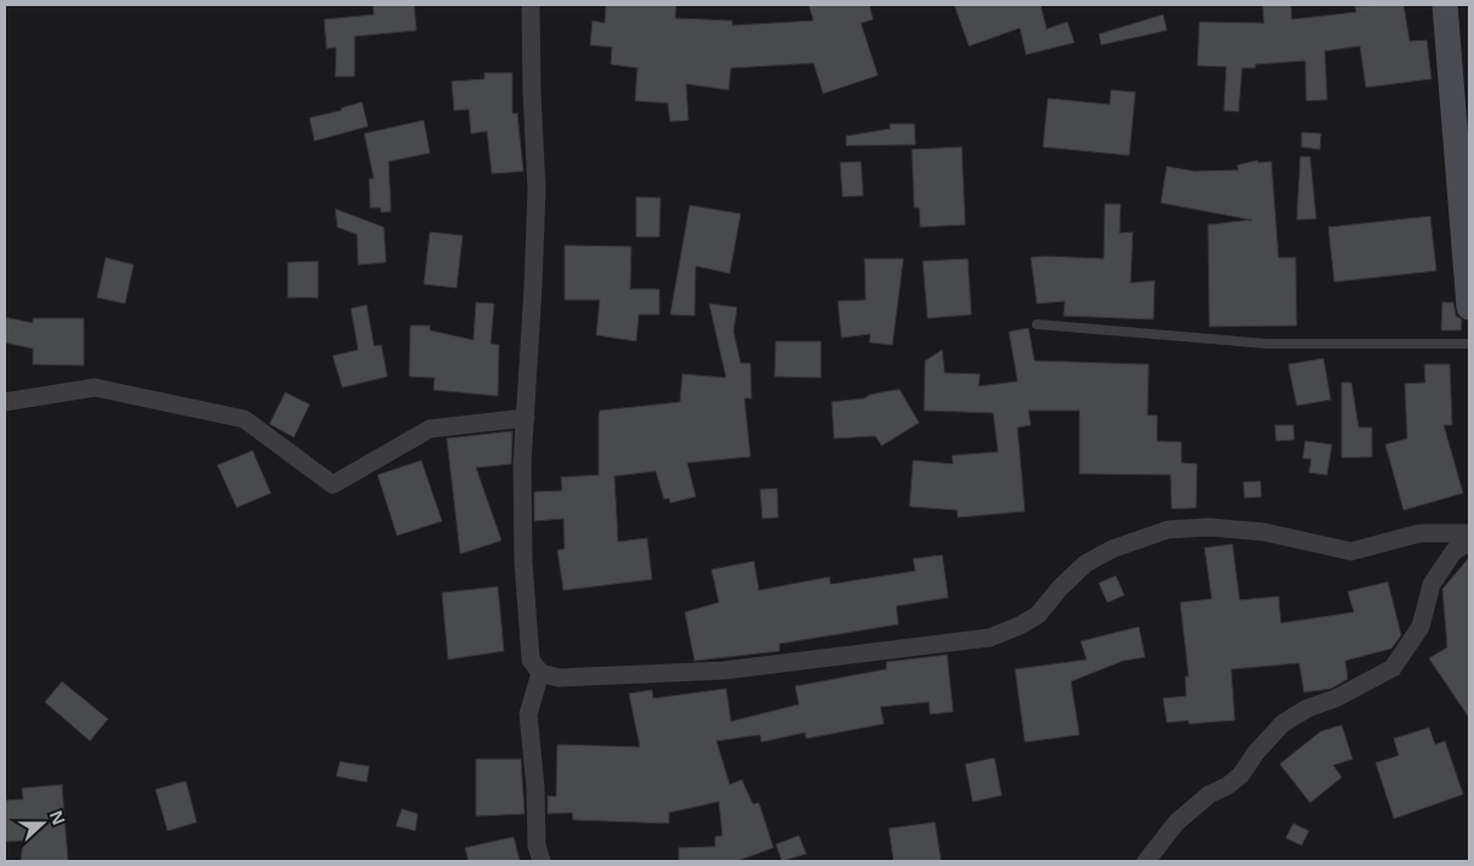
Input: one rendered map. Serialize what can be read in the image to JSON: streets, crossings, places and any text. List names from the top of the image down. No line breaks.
{"north":"right"}
